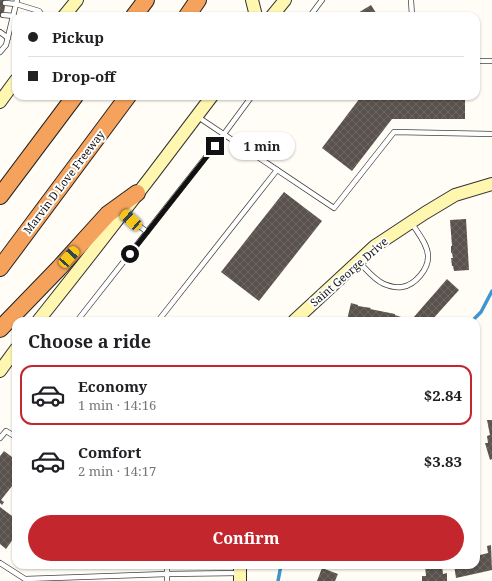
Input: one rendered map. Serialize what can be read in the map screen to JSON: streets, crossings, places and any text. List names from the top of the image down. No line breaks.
{"streets":{"highway":["Marvin D Love Freeway"],"main road":["Saint George Drive"]},"page":{"banner":["Pickup","Drop-off"],"bubble":"1 min","heading":"Choose a ride","list":[{"name":"Economy","note":"1 min · 14:16","value":"$2.84"},{"name":"Comfort","note":"2 min · 14:17","value":"$3.83"}],"buttons":"Confirm"}}
